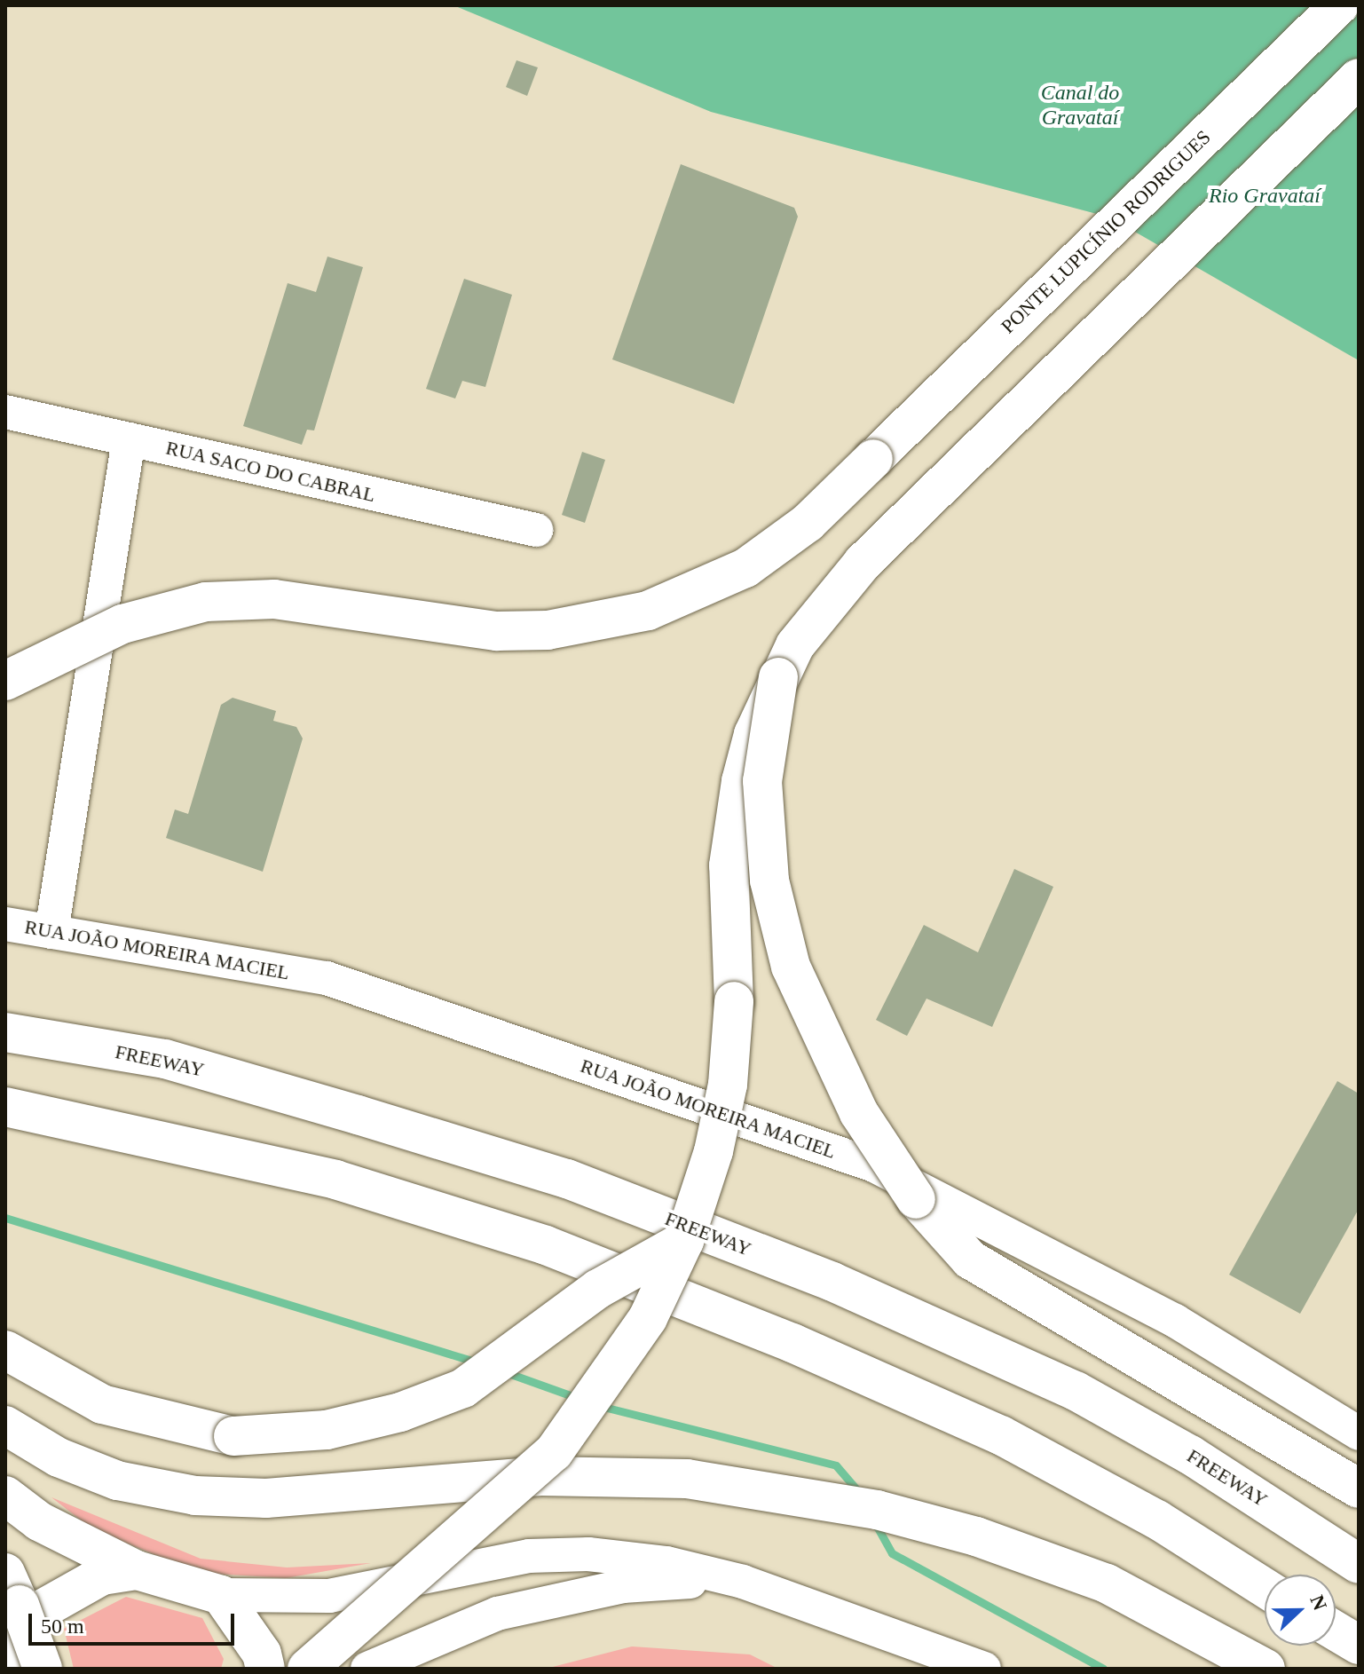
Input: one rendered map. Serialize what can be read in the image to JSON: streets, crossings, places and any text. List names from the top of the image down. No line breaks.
{"streets":{"main road":["PONTE LUPICÍNIO RODRIGUES","FREEWAY"],"street":["RUA SACO DO CABRAL","RUA JOÃO MOREIRA MACIEL"]},"water":["Canal do Gravataí","Rio Gravataí"],"scale_bar":"50 m","north":"right"}
